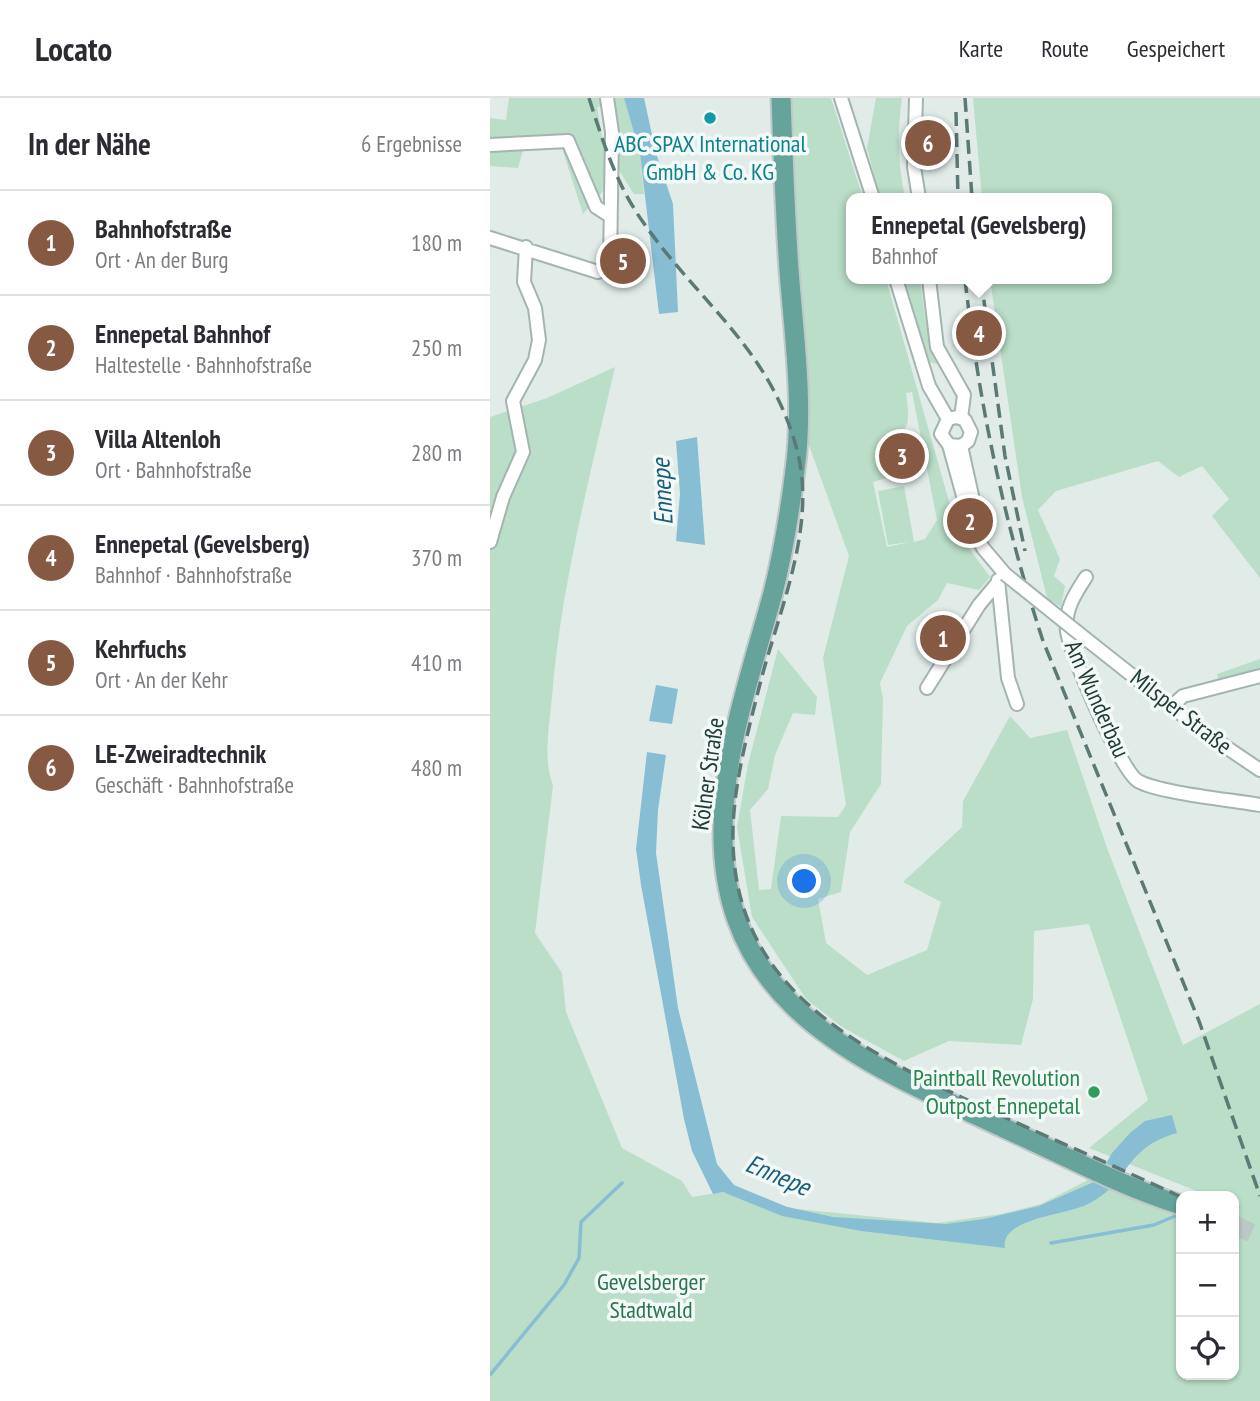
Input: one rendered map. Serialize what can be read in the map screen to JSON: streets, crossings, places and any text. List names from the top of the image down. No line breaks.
{"streets":{"main road":["Kölner Straße"],"street":["Am Wunderbau","Milsper Straße"]},"water":["Ennepe"],"parks":["Gevelsberger Stadtwald"],"places":["ABC SPAX International GmbH & Co. KG","Paintball Revolution Outpost Ennepetal"],"page":{"header":"Locato","nav":["Karte","Route","Gespeichert"],"heading":["In der Nähe","6 Ergebnisse"],"pins":["6","5","4","3","2","1"],"list":[{"mark":"1","name":"Bahnhofstraße","note":"Ort · An der Burg","value":"180 m"},{"mark":"2","name":"Ennepetal Bahnhof","note":"Haltestelle · Bahnhofstraße","value":"250 m"},{"mark":"3","name":"Villa Altenloh","note":"Ort · Bahnhofstraße","value":"280 m"},{"mark":"4","name":"Ennepetal (Gevelsberg)","note":"Bahnhof · Bahnhofstraße","value":"370 m"},{"mark":"5","name":"Kehrfuchs","note":"Ort · An der Kehr","value":"410 m"},{"mark":"6","name":"LE-Zweiradtechnik","note":"Geschäft · Bahnhofstraße","value":"480 m"}],"popup":["Ennepetal (Gevelsberg)","Bahnhof"],"map_buttons":["+","−"]}}
